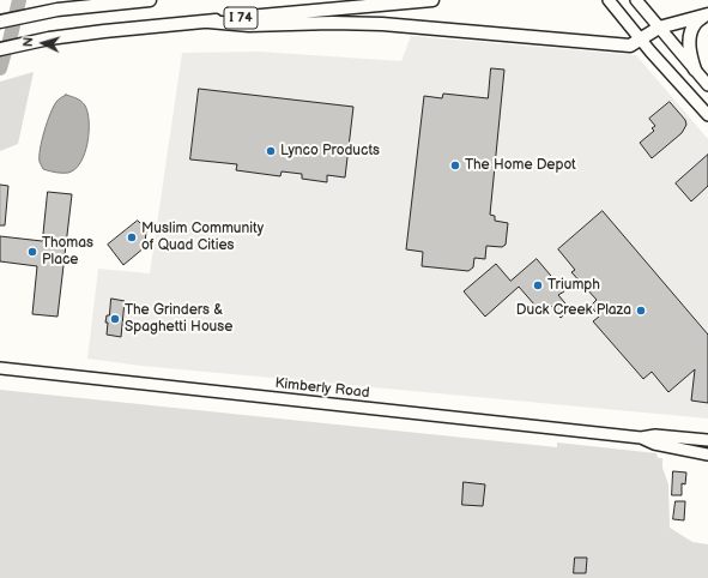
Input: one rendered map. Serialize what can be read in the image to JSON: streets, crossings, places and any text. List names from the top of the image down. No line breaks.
{"streets":{"highway":["I 74"],"main road":["Kimberly Road"]},"places":["Lynco Products","The Home Depot","Muslim Community of Quad Cities","Thomas Place","Triumph","Duck Creek Plaza","The Grinders & Spaghetti House"],"north":"left"}
